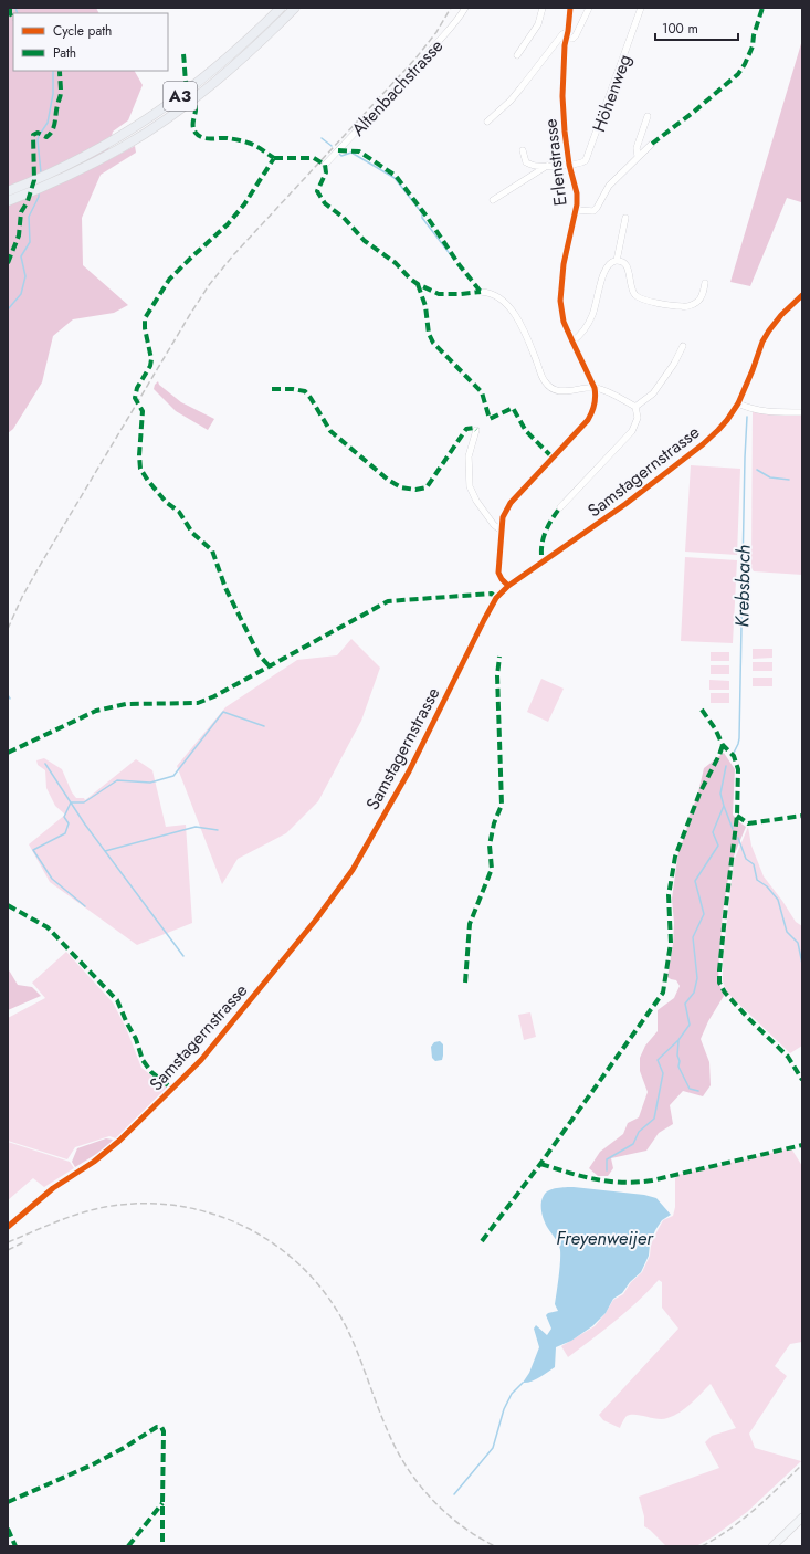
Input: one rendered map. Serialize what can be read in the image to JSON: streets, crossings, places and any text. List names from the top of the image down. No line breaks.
{"streets":{"highway":["A3"],"street":["Altenbachstrasse","Höhenweg","Erlenstrasse","Samstagernstrasse"]},"crossings":[["Höhenweg","Erlenstrasse"],["Erlenstrasse","Samstagernstrasse"]],"water":["Krebsbach","Freyenweijer"],"legend":["Cycle path","Path"],"scale_bar":"100 m"}
